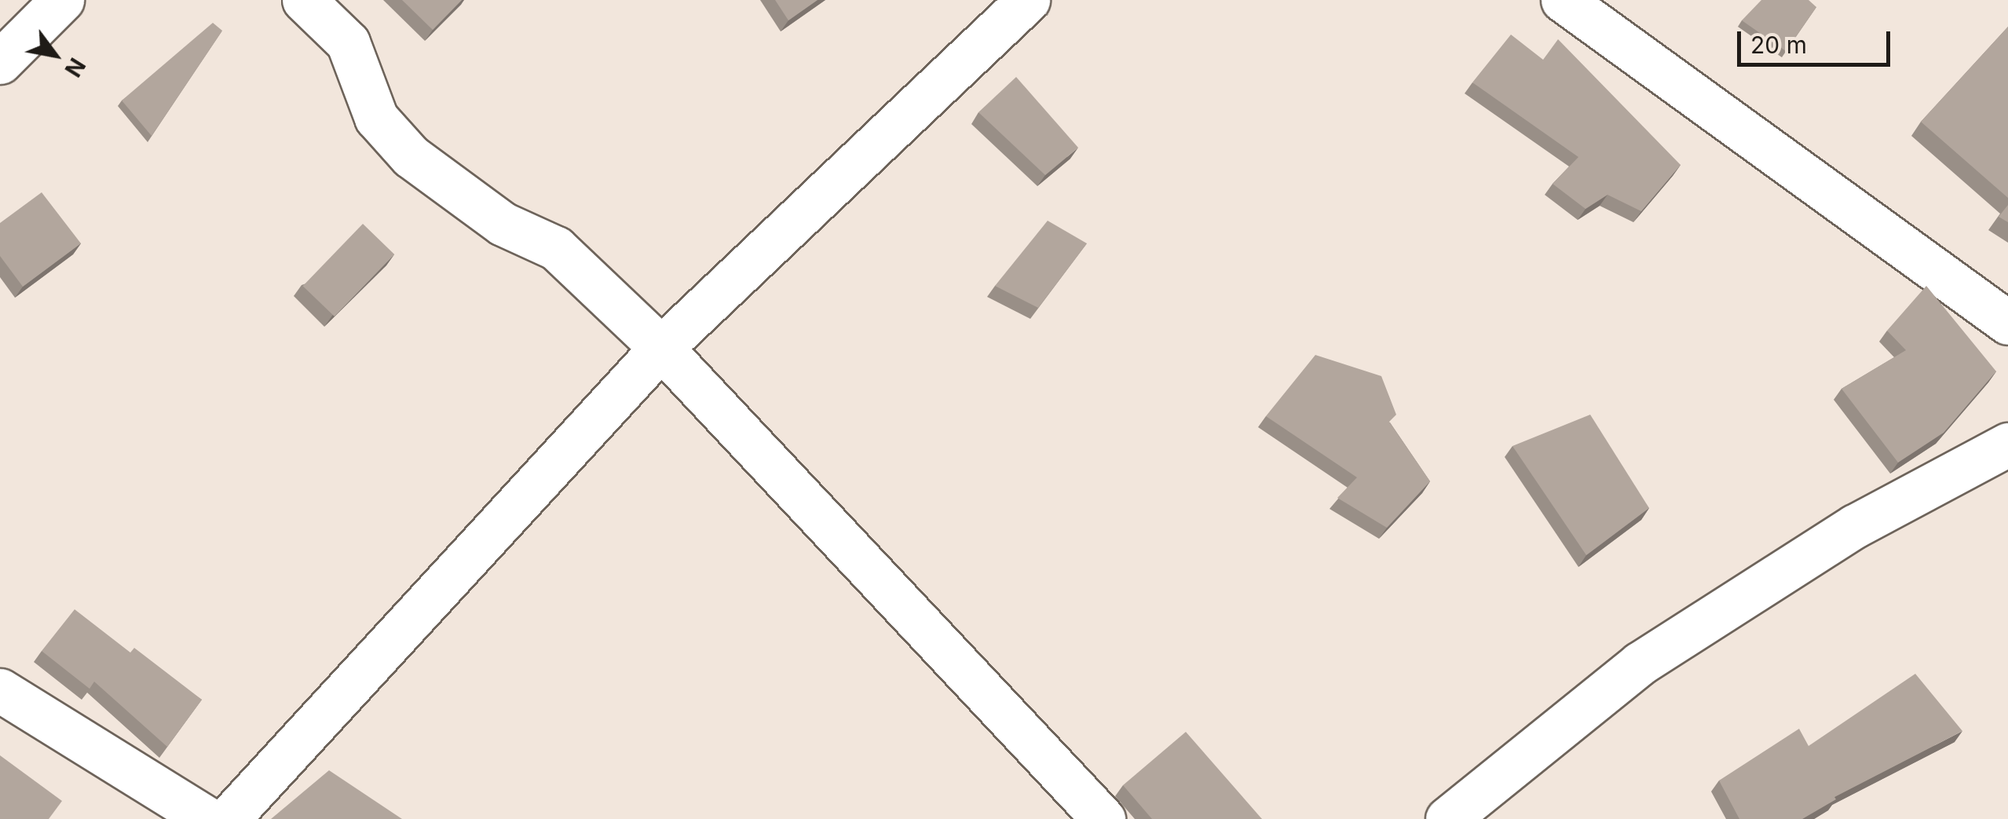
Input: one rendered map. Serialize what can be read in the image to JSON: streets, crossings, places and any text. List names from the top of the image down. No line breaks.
{"scale_bar":"20 m","north":"bottom right"}
